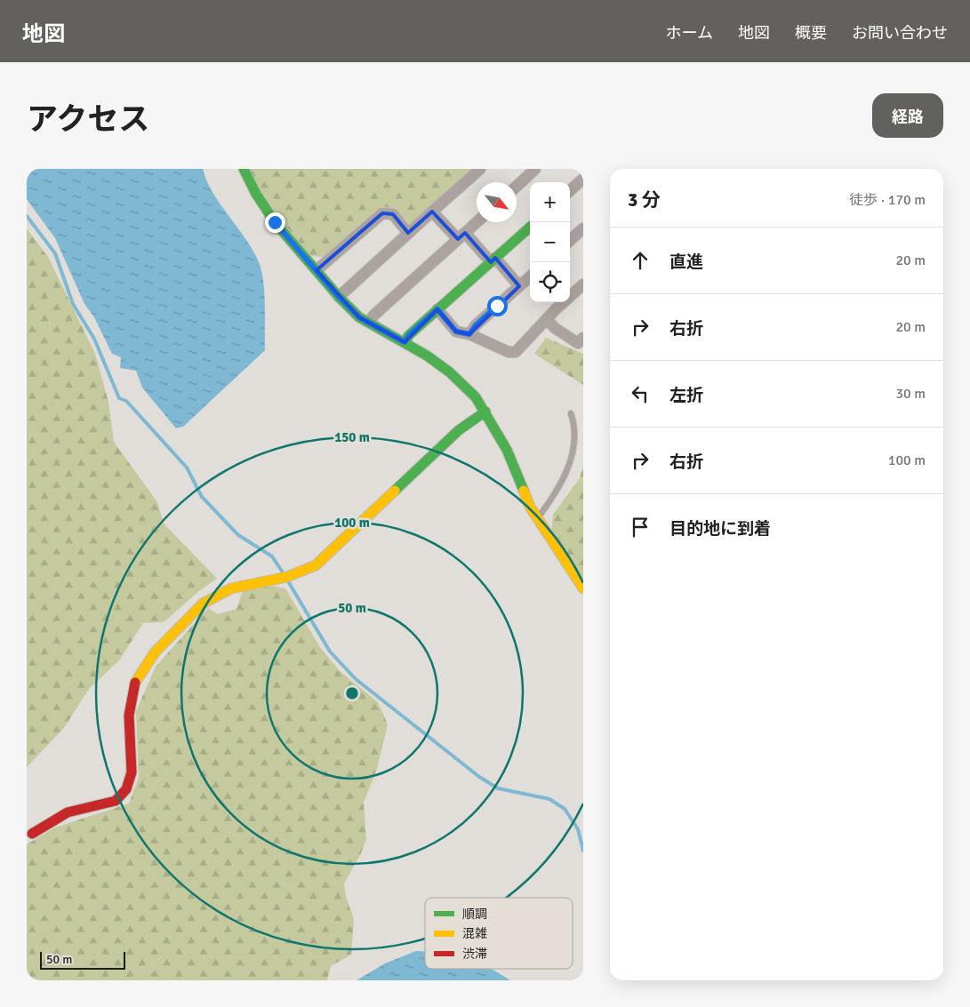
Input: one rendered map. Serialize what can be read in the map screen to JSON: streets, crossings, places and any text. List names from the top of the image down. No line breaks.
{"legend":["順調","混雑","渋滞"],"scale_bar":"50 m","north":"bottom right","page":{"header":"地図","nav":["ホーム","地図","概要","お問い合わせ"],"title":"アクセス","buttons":"経路","heading":["3 分","徒歩 · 170 m"],"map_buttons":["+","−"],"list":[["直進","20 m"],["右折","20 m"],["左折","30 m"],["右折","100 m"],"目的地に到着"],"scale":"50 m"},"rings":["150 m","100 m","50 m"]}
